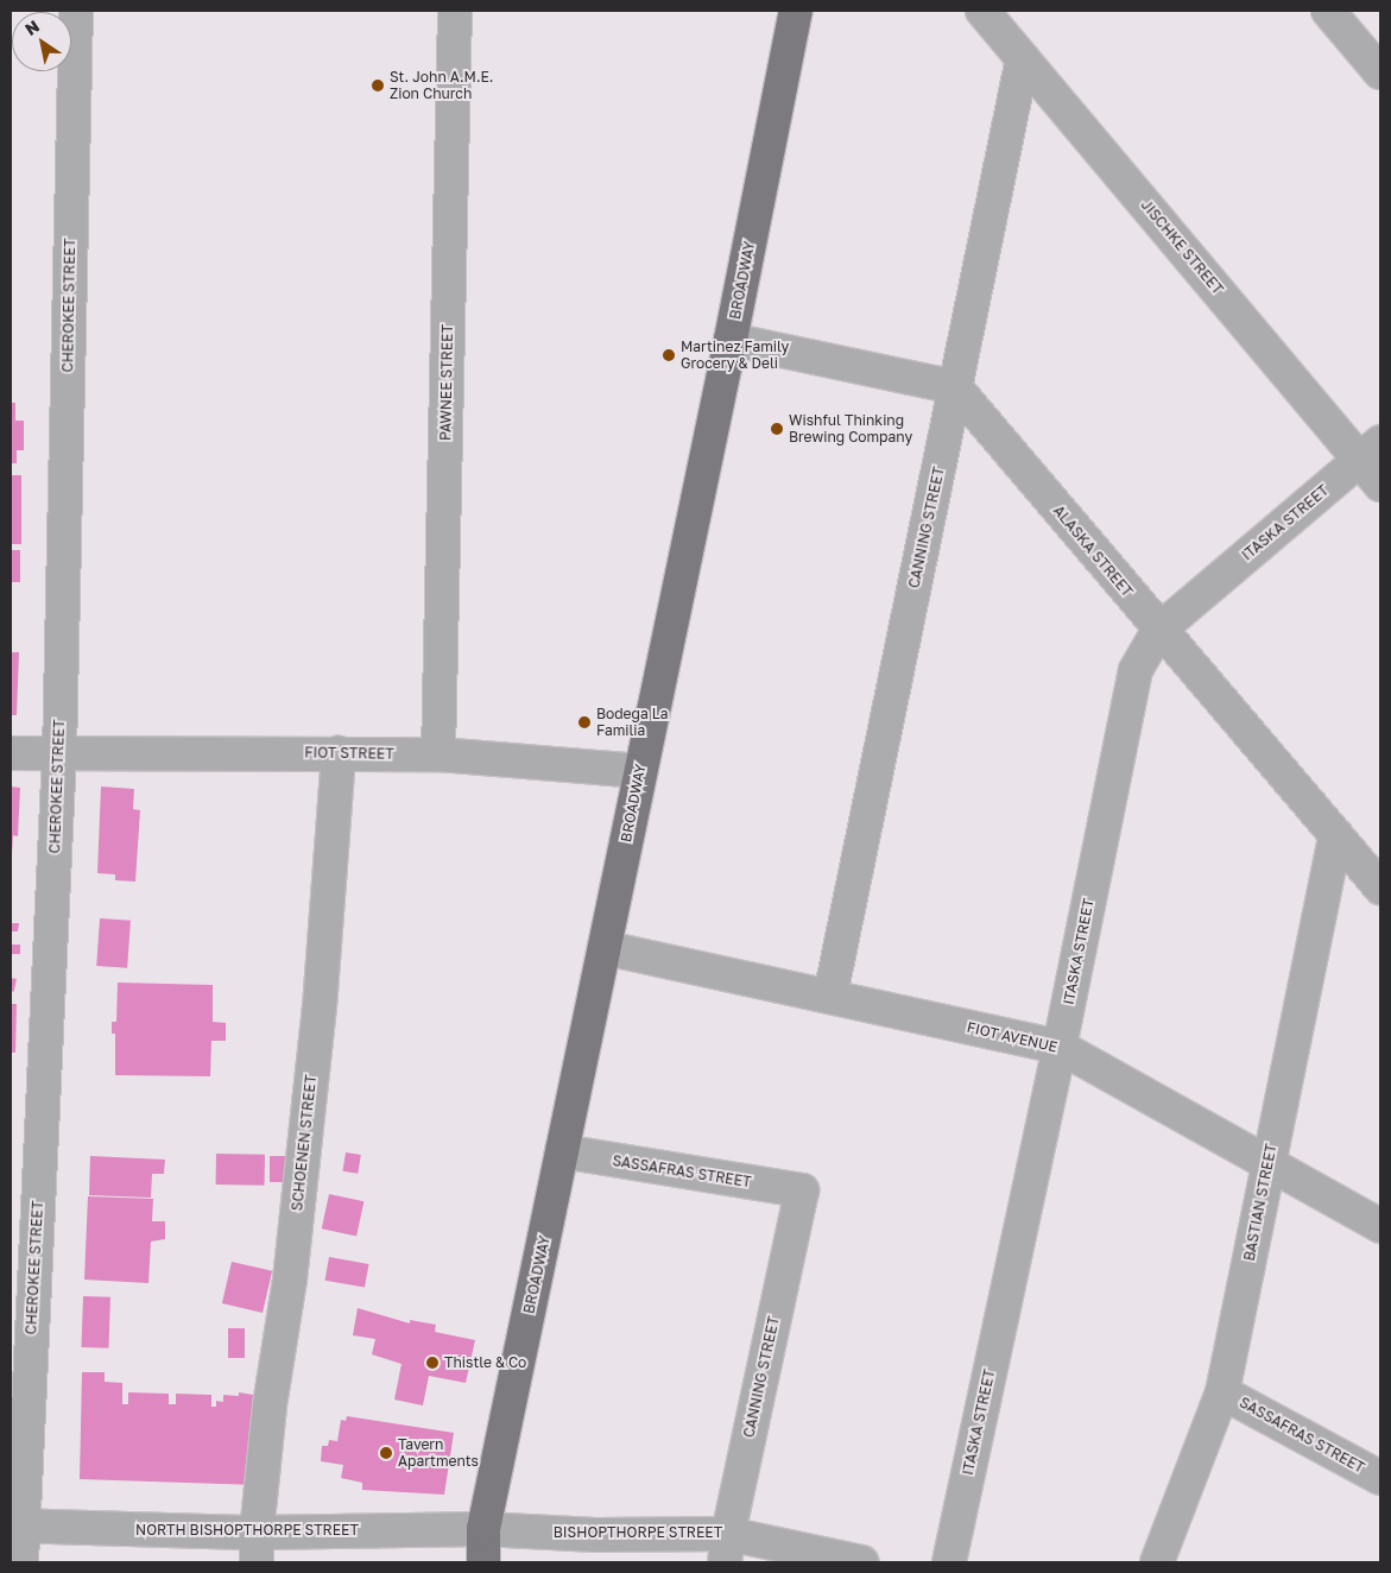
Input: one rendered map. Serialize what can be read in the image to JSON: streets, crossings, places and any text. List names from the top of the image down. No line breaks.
{"streets":{"main road":["BROADWAY"],"street":["JISCHKE STREET","CHEROKEE STREET","PAWNEE STREET","ITASKA STREET","CANNING STREET","ALASKA STREET","FIOT STREET","FIOT AVENUE","SCHOENEN STREET","SASSAFRAS STREET","BASTIAN STREET","NORTH BISHOPTHORPE STREET","BISHOPTHORPE STREET"]},"crossings":[["JISCHKE STREET","ITASKA STREET"],["JISCHKE STREET","CANNING STREET"],["BROADWAY","FIOT STREET"],["BROADWAY","FIOT AVENUE"],["BROADWAY","SASSAFRAS STREET"],["BROADWAY","NORTH BISHOPTHORPE STREET"],["BROADWAY","BISHOPTHORPE STREET"],["CHEROKEE STREET","FIOT STREET"],["CHEROKEE STREET","NORTH BISHOPTHORPE STREET"],["PAWNEE STREET","FIOT STREET"],["ITASKA STREET","ALASKA STREET"],["ITASKA STREET","FIOT AVENUE"],["CANNING STREET","ALASKA STREET"],["CANNING STREET","FIOT AVENUE"],["CANNING STREET","SASSAFRAS STREET"],["CANNING STREET","BISHOPTHORPE STREET"],["ALASKA STREET","BASTIAN STREET"],["FIOT STREET","SCHOENEN STREET"],["FIOT AVENUE","BASTIAN STREET"],["SCHOENEN STREET","NORTH BISHOPTHORPE STREET"],["SASSAFRAS STREET","BASTIAN STREET"],["NORTH BISHOPTHORPE STREET","BISHOPTHORPE STREET"]],"places":["St. John A.M.E. Zion Church","Martinez Family Grocery & Deli","Wishful Thinking Brewing Company","Bodega La Familia","Thistle & Co","Tavern Apartments"],"north":"top left"}
